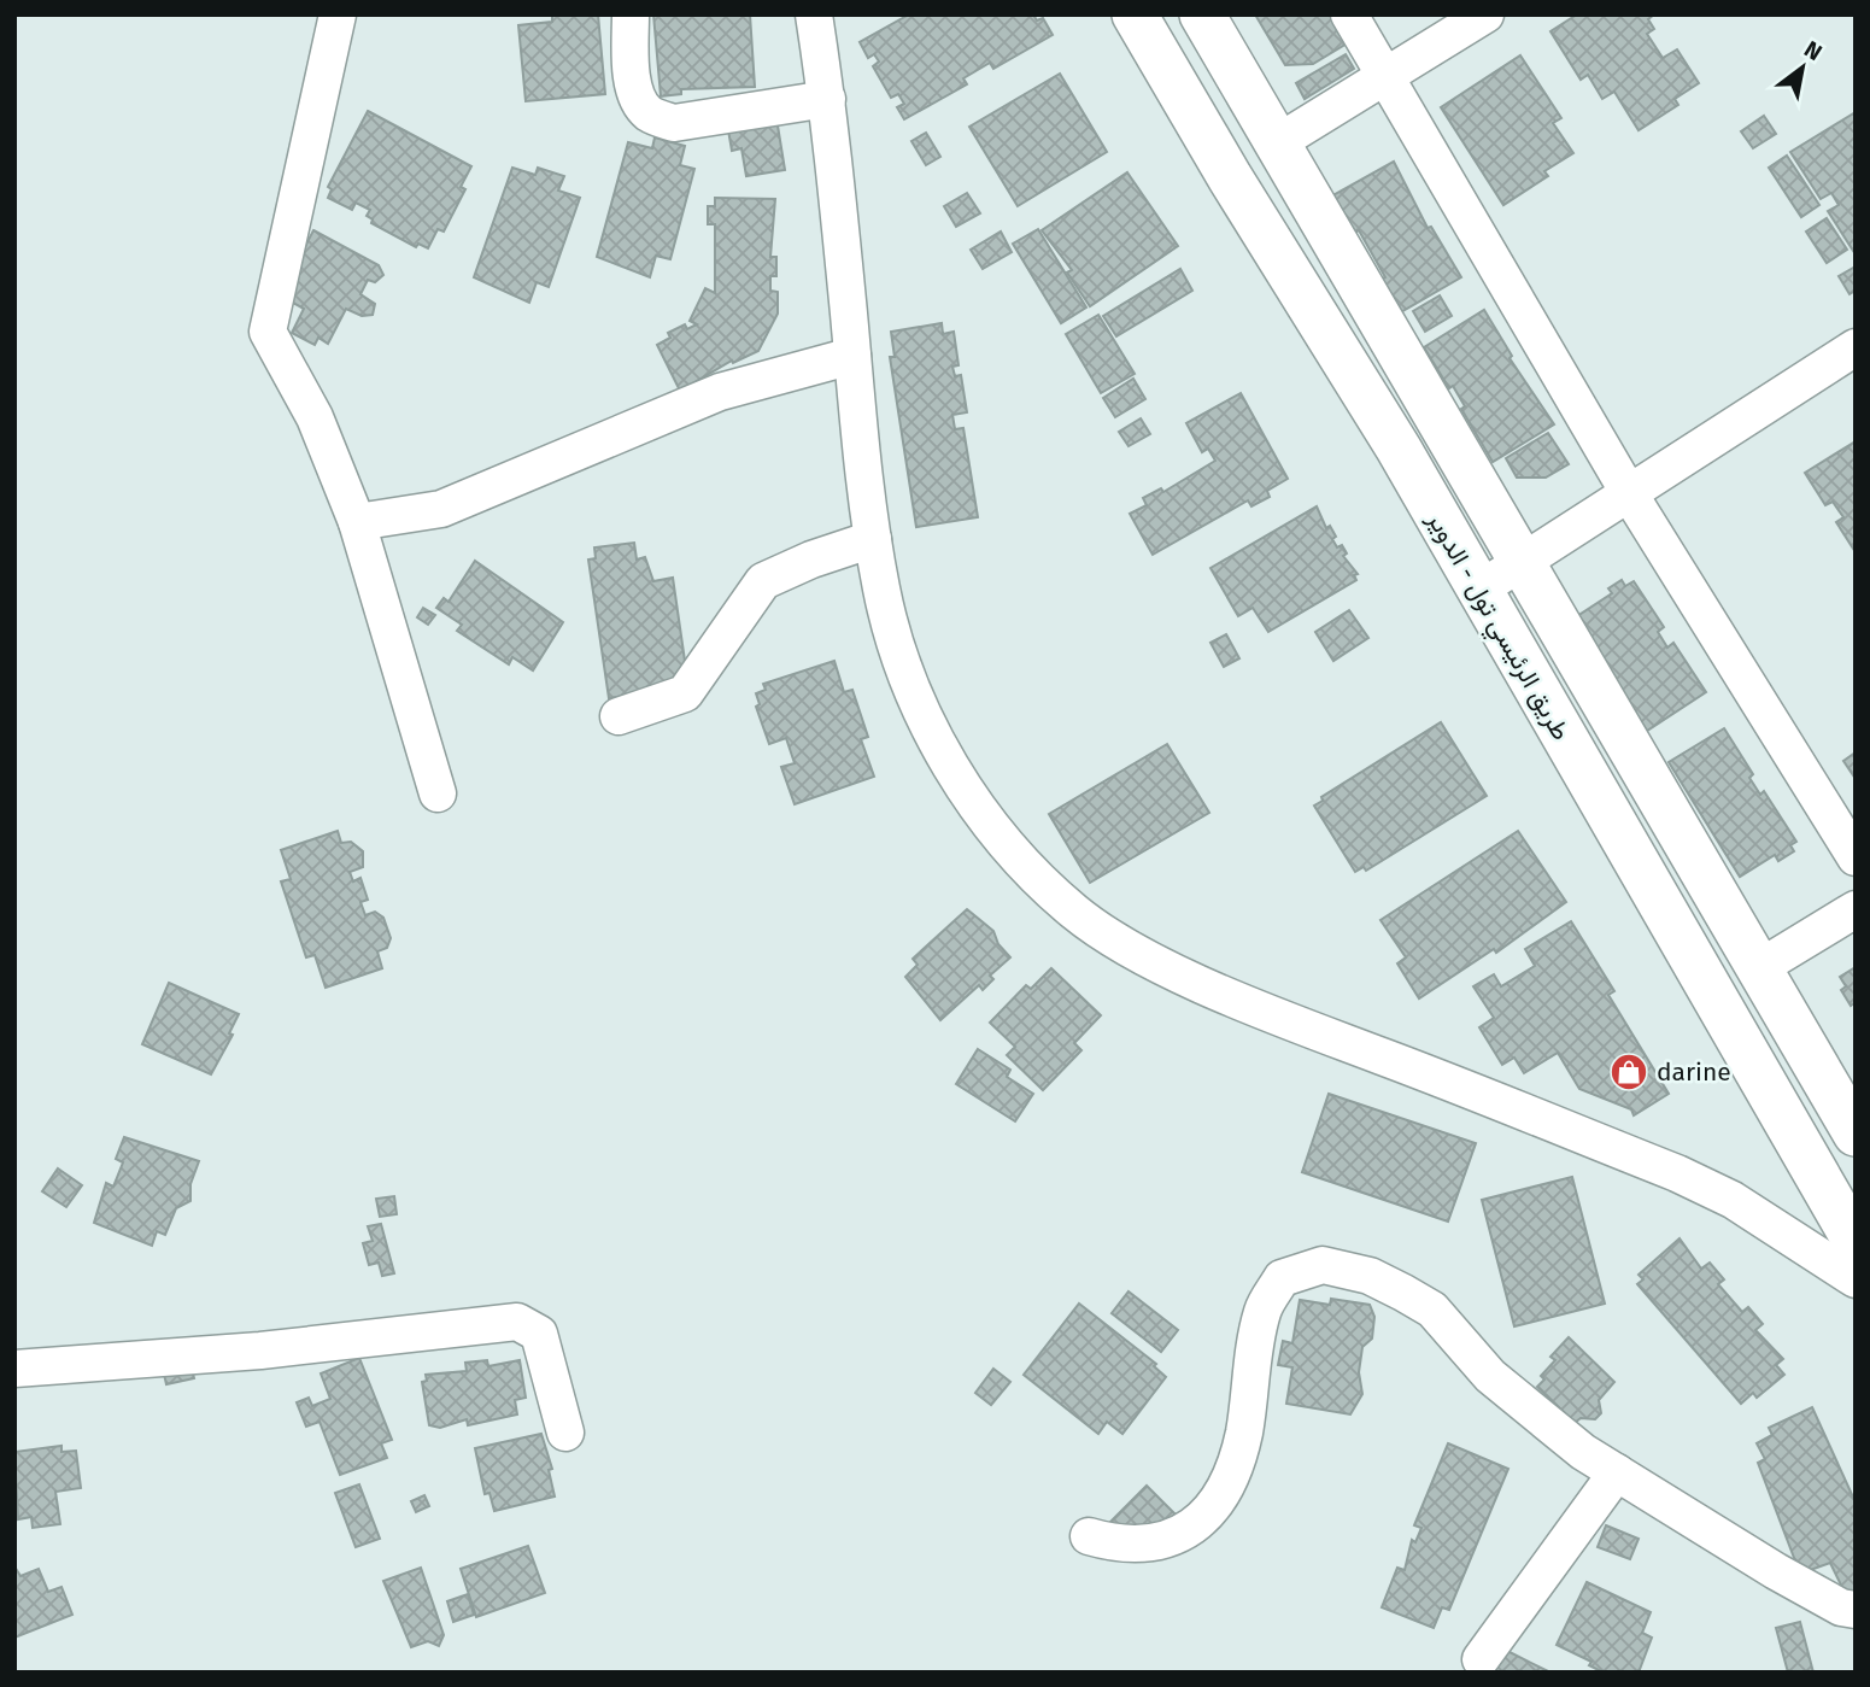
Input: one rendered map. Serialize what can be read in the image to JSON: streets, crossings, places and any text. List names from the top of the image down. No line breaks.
{"streets":{"main road":["طريق الرئيسي تول - الدوير"]},"places":{"shop":["darine"]},"north":"top right"}
